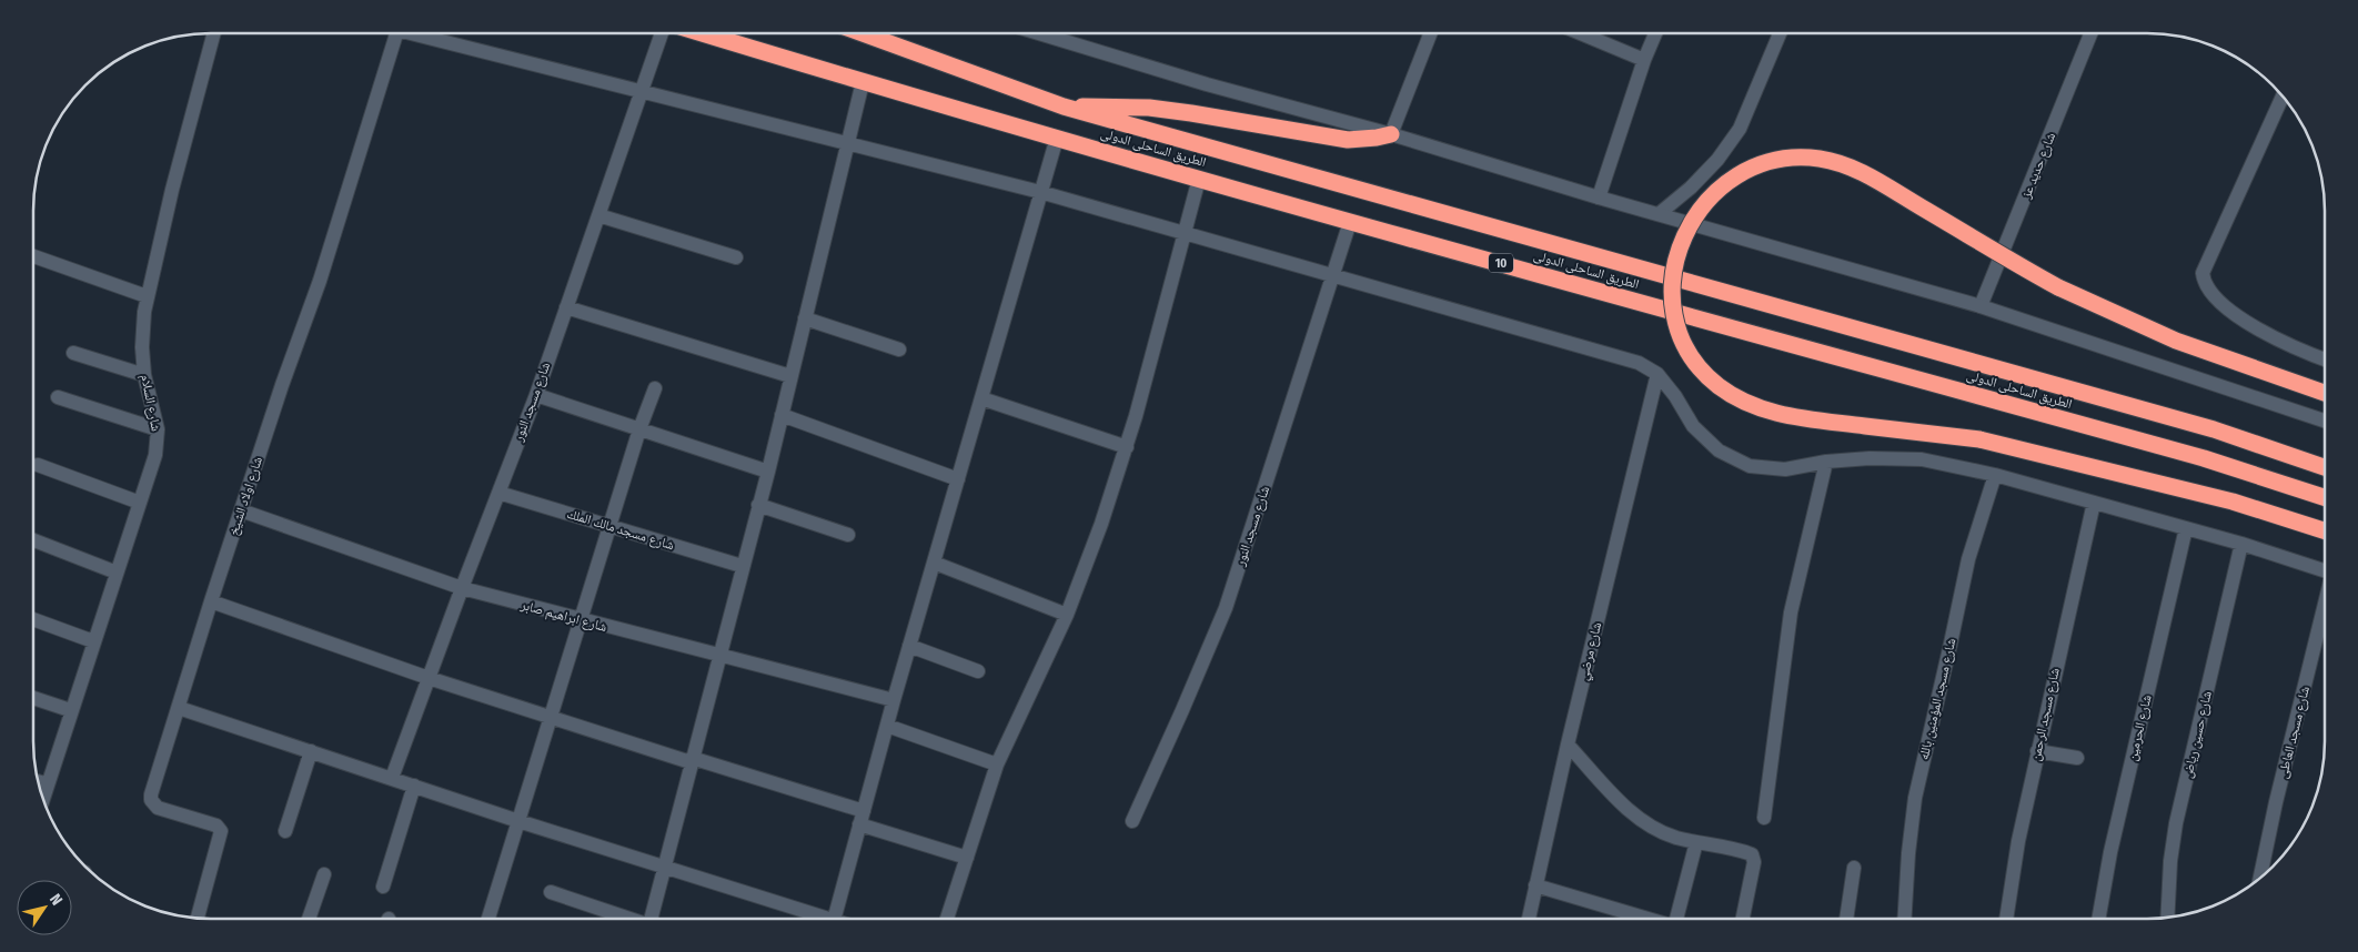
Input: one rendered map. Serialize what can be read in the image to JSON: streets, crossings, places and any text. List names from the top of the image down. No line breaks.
{"streets":{"highway":["الطريق الساحلى الدولى","10"],"street":["شارع حديد عز","شارع مسجد النور","شارع السلام","شارع اولاد الشيخ","شارع مسجد مالك الملك","شارع ابراهيم صابر","شارع مرضي","شارع مسجد المؤمنين بالله","شارع مسجد الرحمن","شارع الحرمين","شارع مسجد العاطى","شارع حسين رياض"]},"crossings":[["الطريق الساحلى الدولى","شارع مسجد النور"],["شارع مسجد النور","شارع مسجد مالك الملك"],["شارع مسجد النور","شارع ابراهيم صابر"],["شارع اولاد الشيخ","شارع ابراهيم صابر"]],"north":"top right"}
